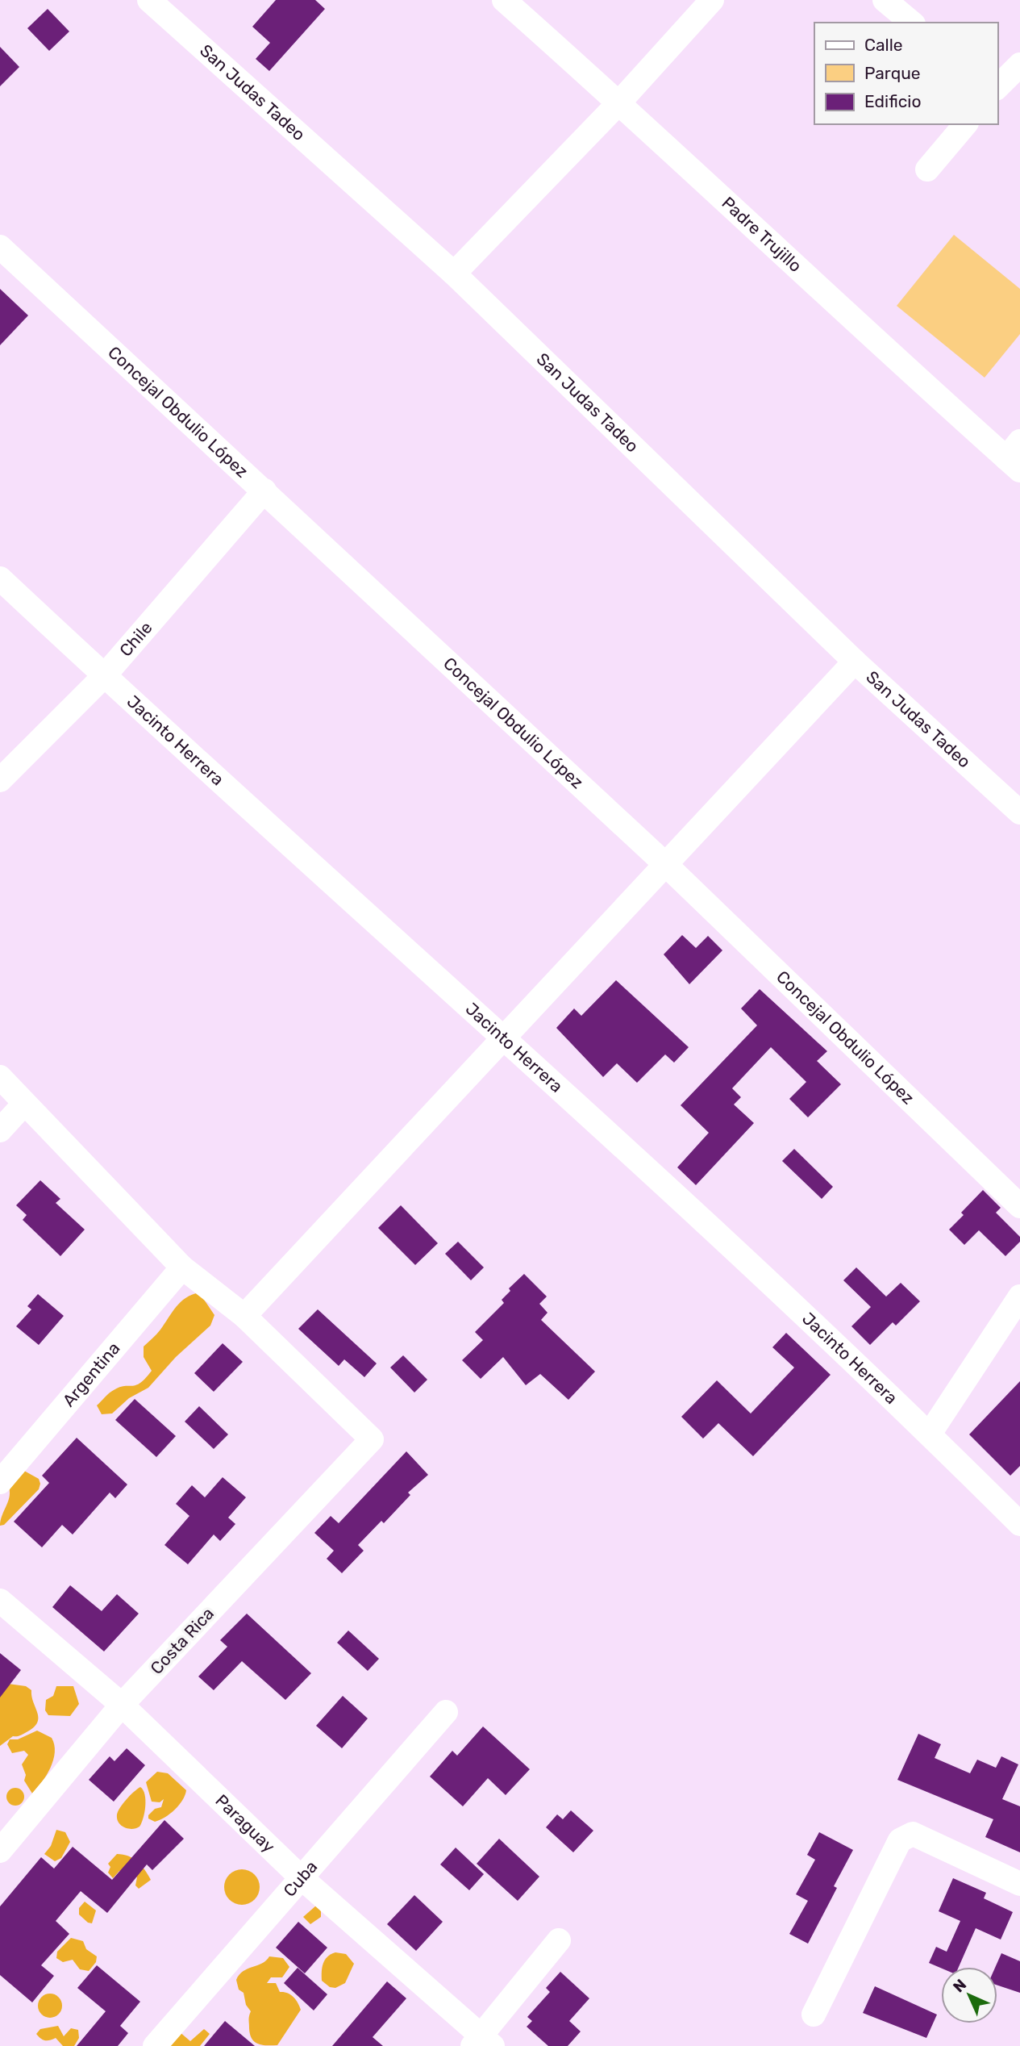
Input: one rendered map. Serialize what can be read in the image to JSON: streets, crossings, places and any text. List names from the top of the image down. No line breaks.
{"streets":{"street":["San Judas Tadeo","Padre Trujillo","Concejal Obdulio López","Chile","Jacinto Herrera","Argentina","Costa Rica","Paraguay","Cuba"]},"crossings":[["Concejal Obdulio López","Chile"],["Chile","Jacinto Herrera"],["Costa Rica","Paraguay"],["Paraguay","Cuba"]],"legend":["Calle","Parque","Edificio"],"north":"top left"}
